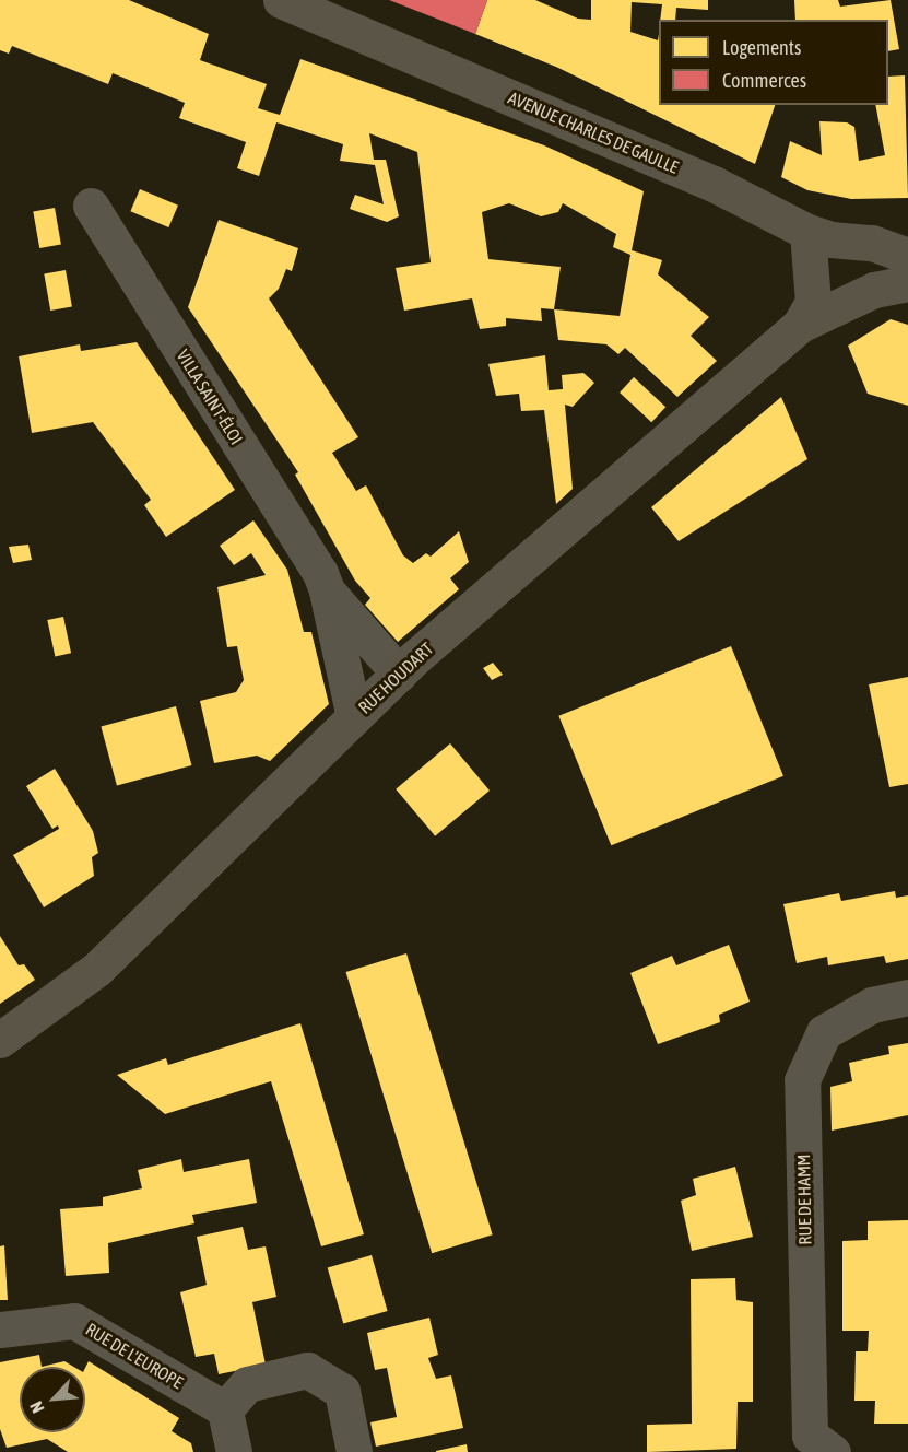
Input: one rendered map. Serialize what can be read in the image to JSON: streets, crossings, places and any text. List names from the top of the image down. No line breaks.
{"streets":{"street":["AVENUE CHARLES DE GAULLE","VILLA SAINT-ÉLOI","RUE HOUDART","RUE DE HAMM","RUE DE L'EUROPE"]},"crossings":[["AVENUE CHARLES DE GAULLE","RUE HOUDART"],["VILLA SAINT-ÉLOI","RUE HOUDART"]],"legend":["Logements","Commerces"],"north":"bottom left"}
